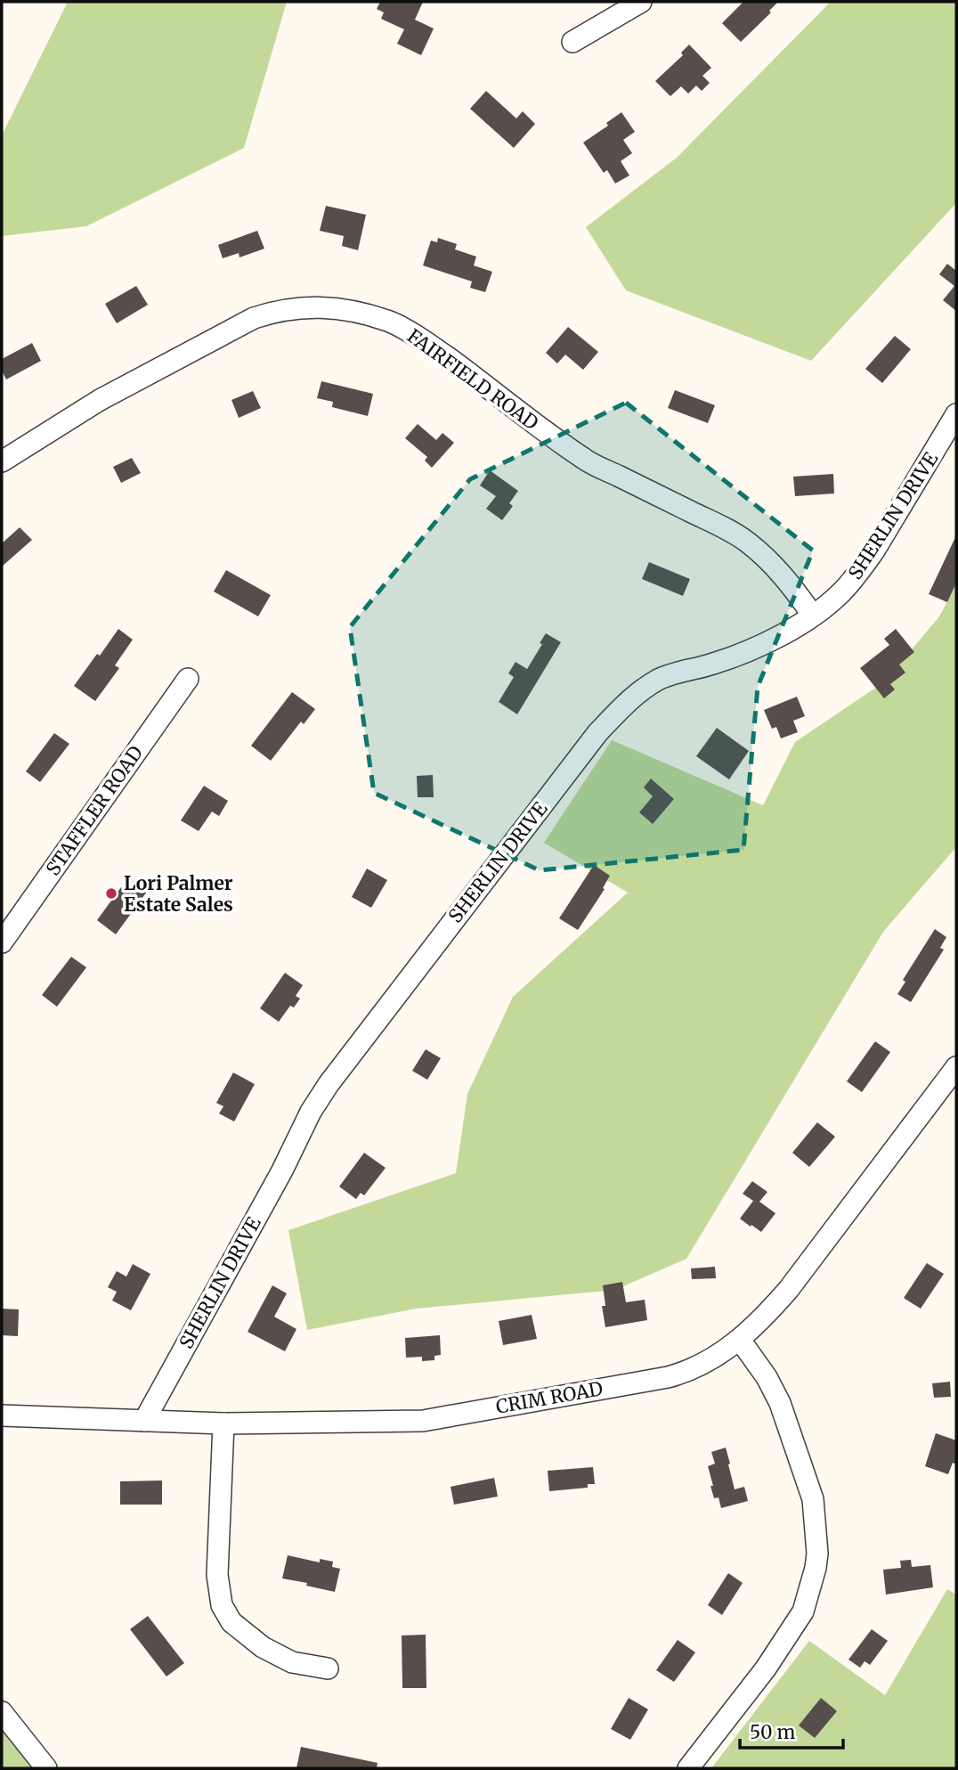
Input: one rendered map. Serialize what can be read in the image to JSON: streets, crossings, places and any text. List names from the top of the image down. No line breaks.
{"streets":{"street":["FAIRFIELD ROAD","SHERLIN DRIVE","STAFFLER ROAD","CRIM ROAD"]},"crossings":[["FAIRFIELD ROAD","SHERLIN DRIVE"],["SHERLIN DRIVE","CRIM ROAD"]],"places":["Lori Palmer Estate Sales"],"scale_bar":"50 m"}
